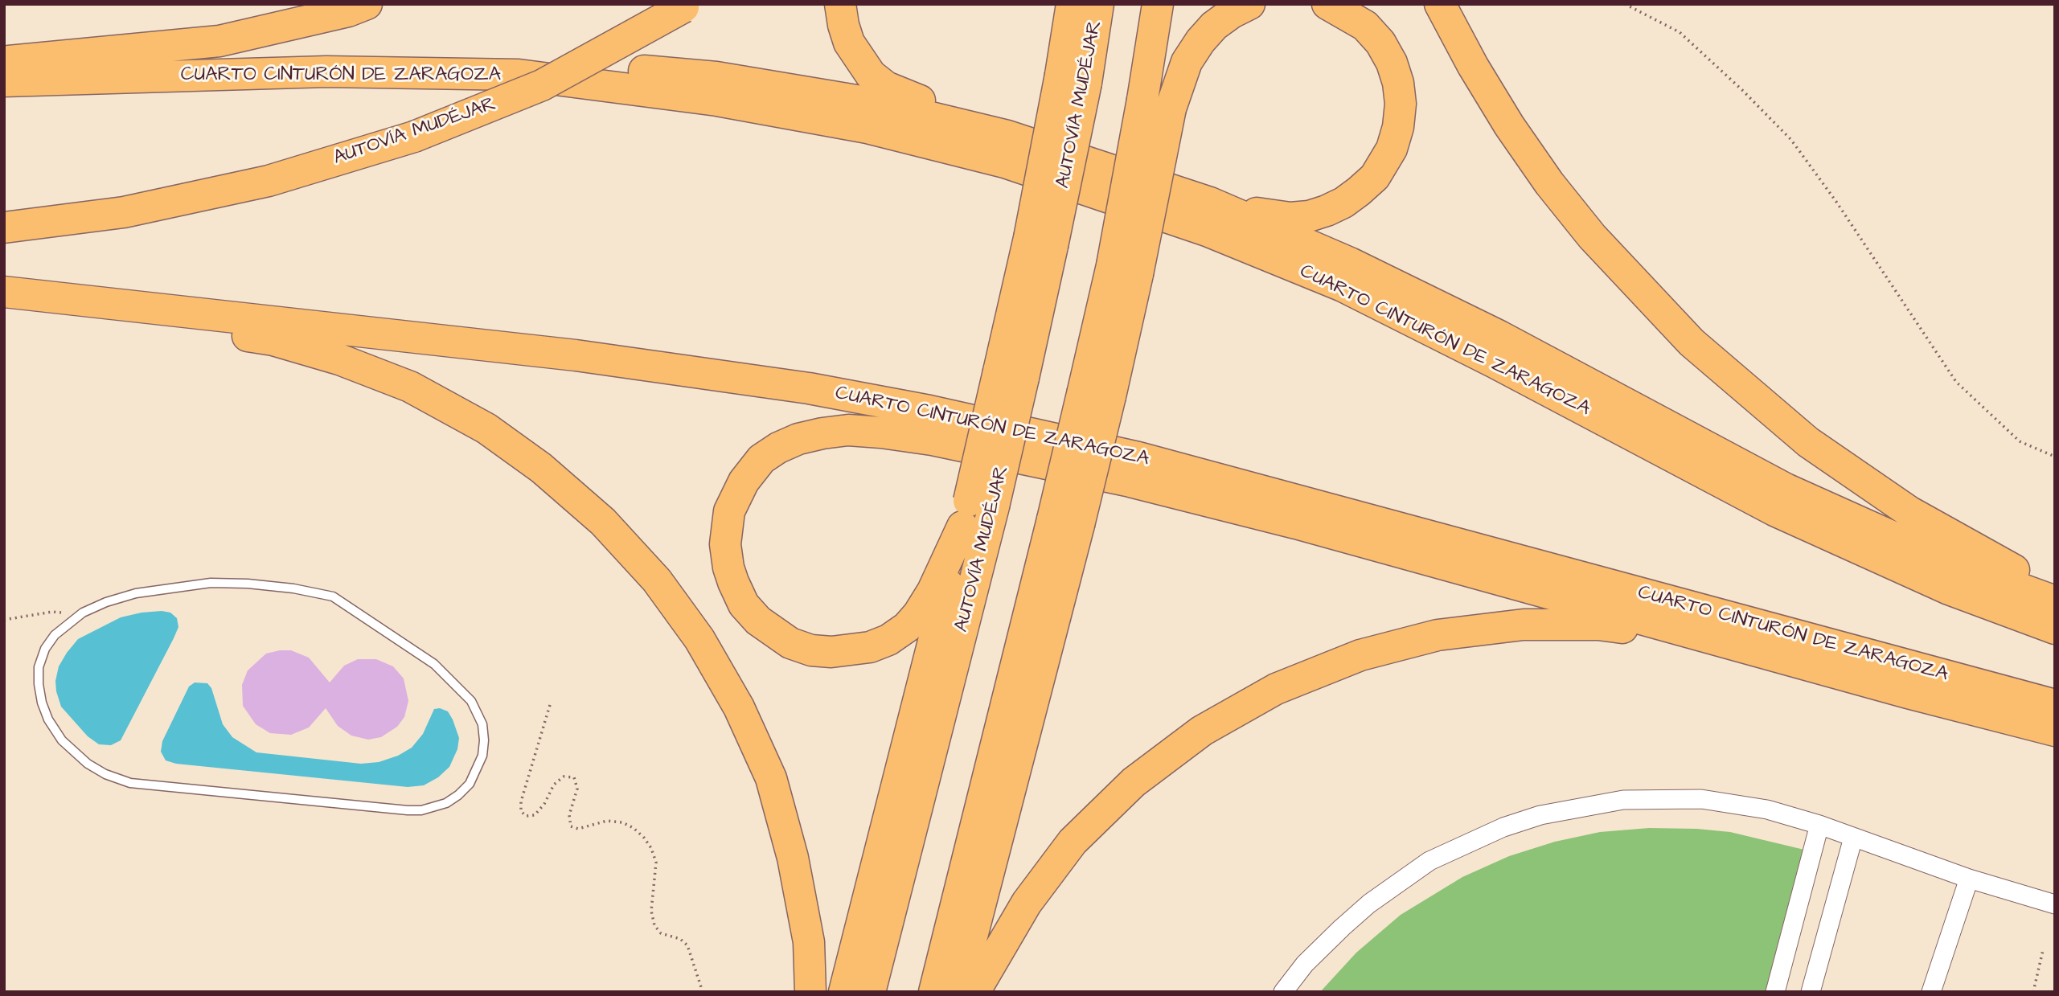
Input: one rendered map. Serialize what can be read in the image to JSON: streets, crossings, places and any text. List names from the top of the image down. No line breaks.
{"streets":{"highway":["CUARTO CINTURÓN DE ZARAGOZA","AUTOVÍA MUDÉJAR"]}}
